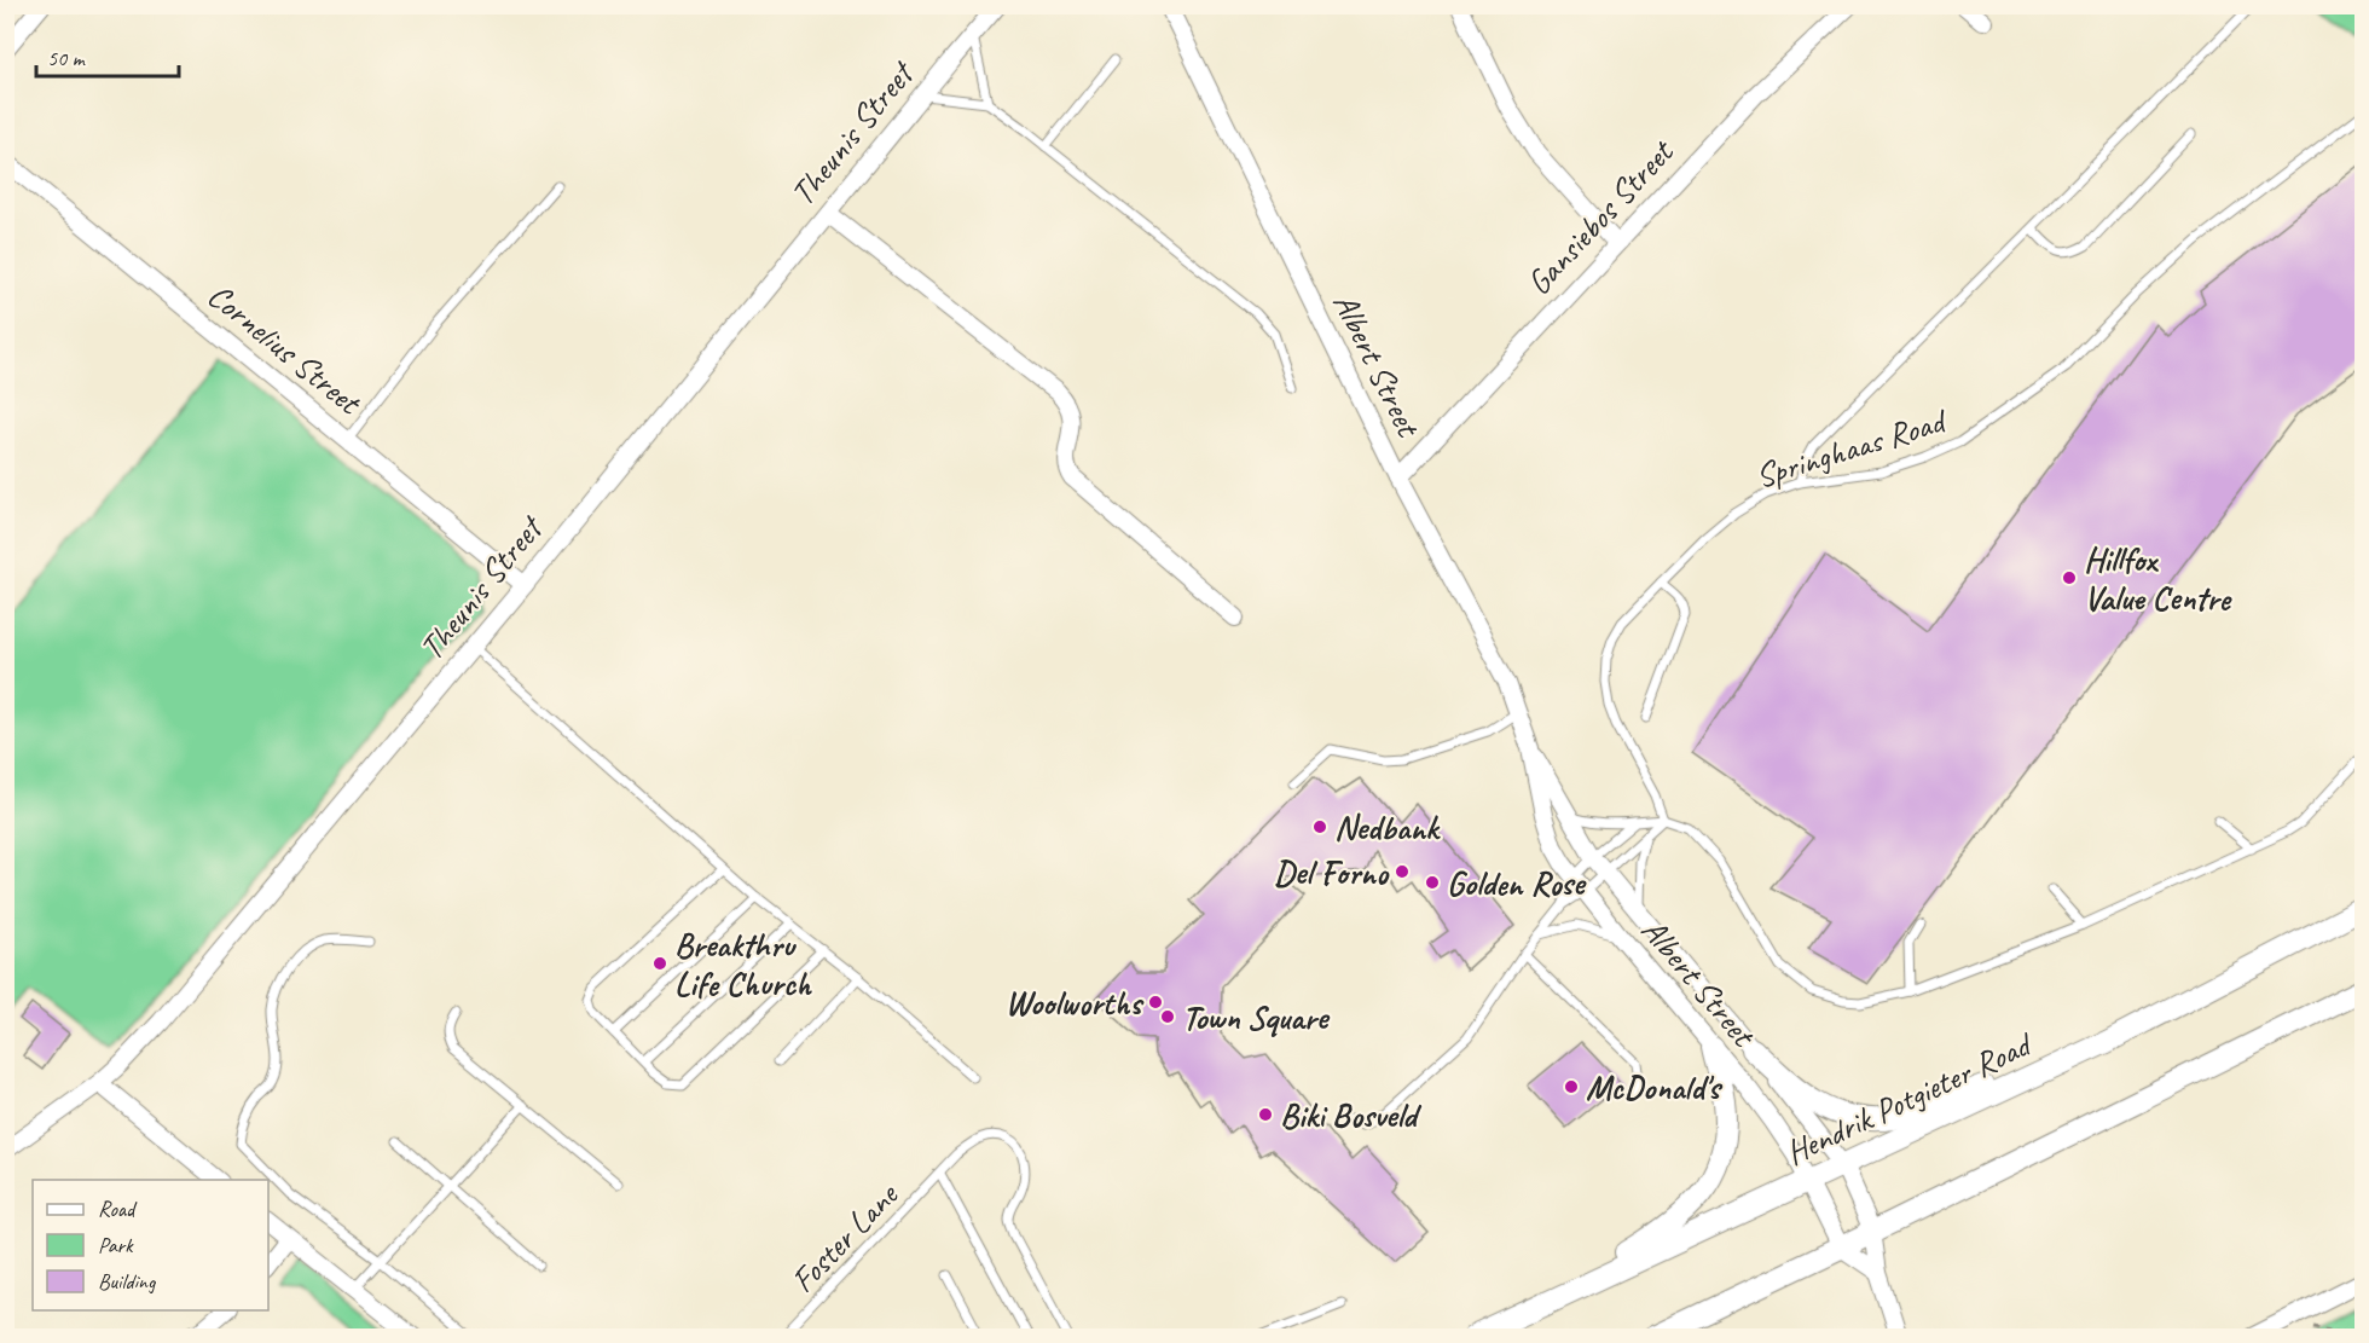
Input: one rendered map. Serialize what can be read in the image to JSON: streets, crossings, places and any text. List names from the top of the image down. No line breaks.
{"streets":{"main road":["Hendrik Potgieter Road"],"street":["Theunis Street","Gansiebos Street","Cornelius Street","Albert Street"],"lane":["Springhaas Road","Foster Lane"]},"crossings":[["Theunis Street","Cornelius Street"],["Gansiebos Street","Albert Street"],["Albert Street","Hendrik Potgieter Road"]],"places":["Hillfox Value Centre","Nedbank","Del Forno","Golden Rose","Breakthru Life Church","Woolworths","Town Square","McDonald's","Biki Bosveld"],"legend":["Road","Park","Building"],"scale_bar":"50 m"}
